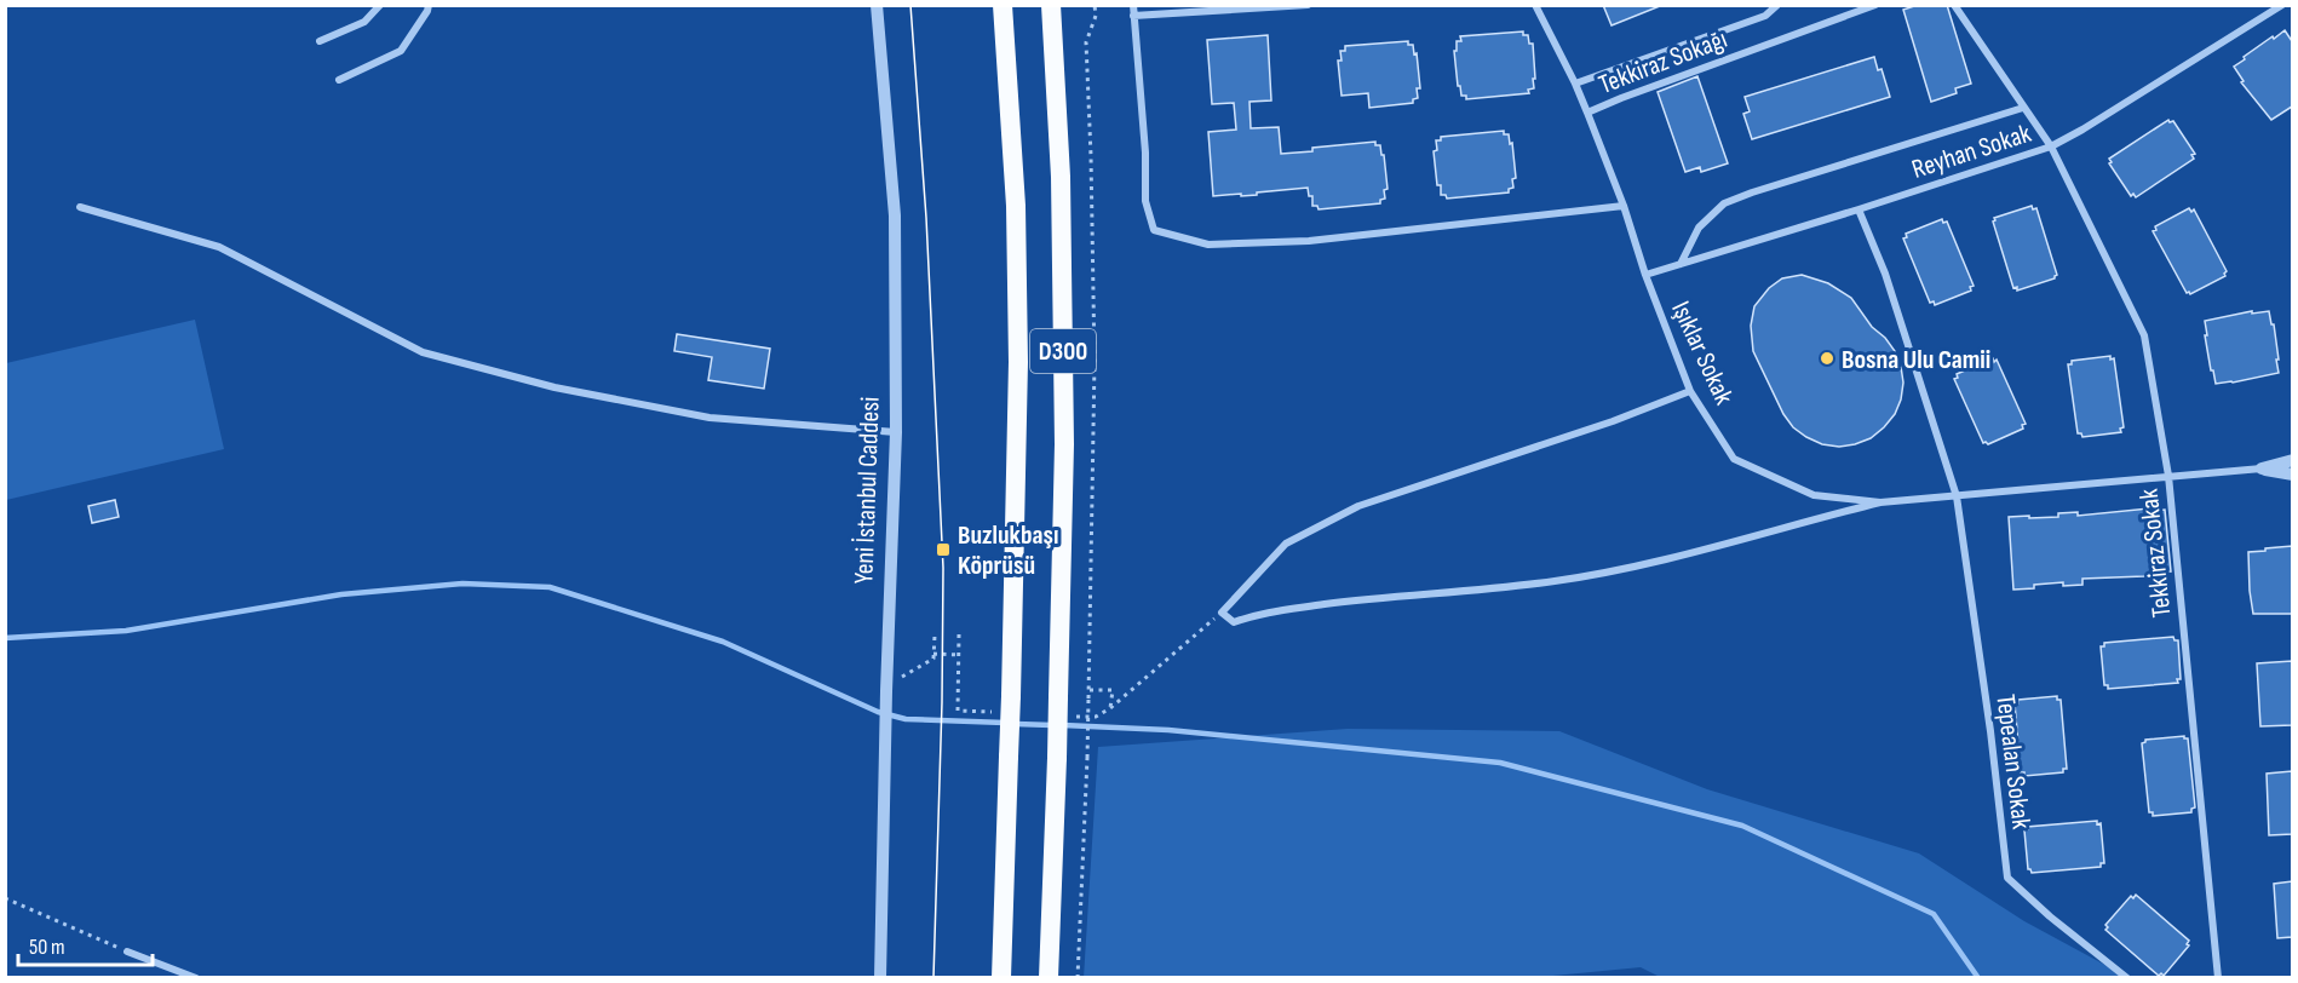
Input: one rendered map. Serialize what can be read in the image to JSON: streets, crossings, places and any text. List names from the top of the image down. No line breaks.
{"streets":{"highway":["D300"],"street":["Tekkiraz Sokağı","Reyhan Sokak","Işıklar Sokak","Yeni İstanbul Caddesi","Tekkiraz Sokak","Tepealan Sokak"]},"crossings":[["Tekkiraz Sokağı","Işıklar Sokak"],["Reyhan Sokak","Işıklar Sokak"],["Reyhan Sokak","Tekkiraz Sokak"],["Reyhan Sokak","Tepealan Sokak"],["Işıklar Sokak","Tekkiraz Sokak"],["Işıklar Sokak","Tepealan Sokak"]],"places":{"other":["Bosna Ulu Camii"],"transit":["Buzlukbaşı Köprüsü"]},"scale_bar":"50 m"}
